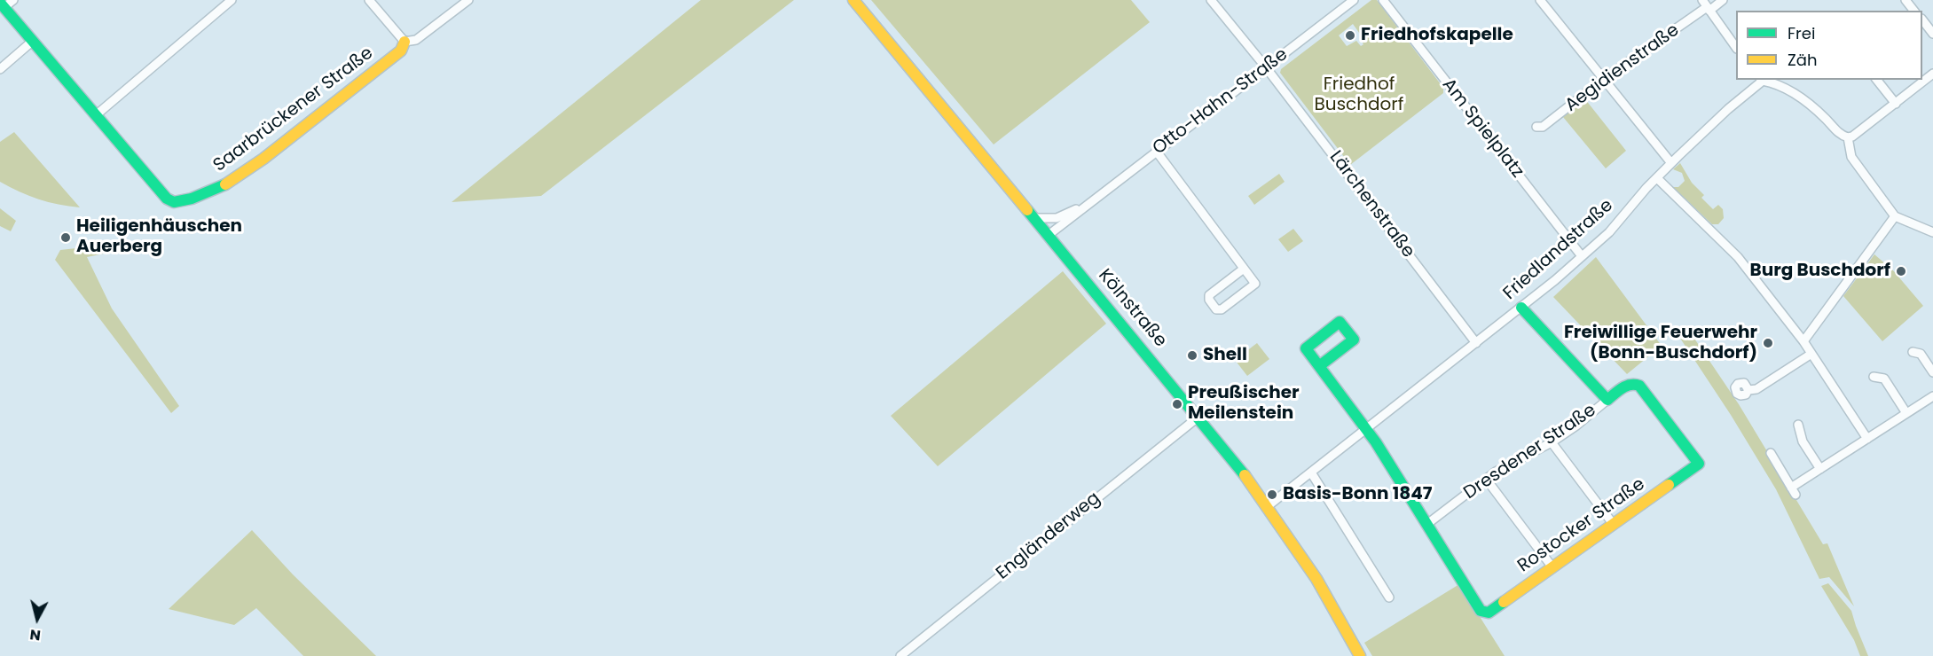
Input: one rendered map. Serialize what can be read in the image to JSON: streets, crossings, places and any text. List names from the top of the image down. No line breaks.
{"streets":{"street":["Aegidienstraße","Otto-Hahn-Straße","Saarbrückener Straße","Am Spielplatz","Lärchenstraße","Friedlandstraße","Kölnstraße","Dresdener Straße","Rostocker Straße","Engländerweg"]},"crossings":[["Otto-Hahn-Straße","Lärchenstraße"],["Otto-Hahn-Straße","Kölnstraße"],["Am Spielplatz","Friedlandstraße"],["Lärchenstraße","Friedlandstraße"],["Friedlandstraße","Kölnstraße"],["Kölnstraße","Engländerweg"],["Dresdener Straße","Rostocker Straße"]],"parks":["Friedhof Buschdorf"],"places":["Friedhofskapelle","Heiligenhäuschen Auerberg","Burg Buschdorf","Freiwillige Feuerwehr (Bonn-Buschdorf)","Shell","Preußischer Meilenstein","Basis-Bonn 1847"],"legend":["Frei","Zäh"],"north":"bottom"}
